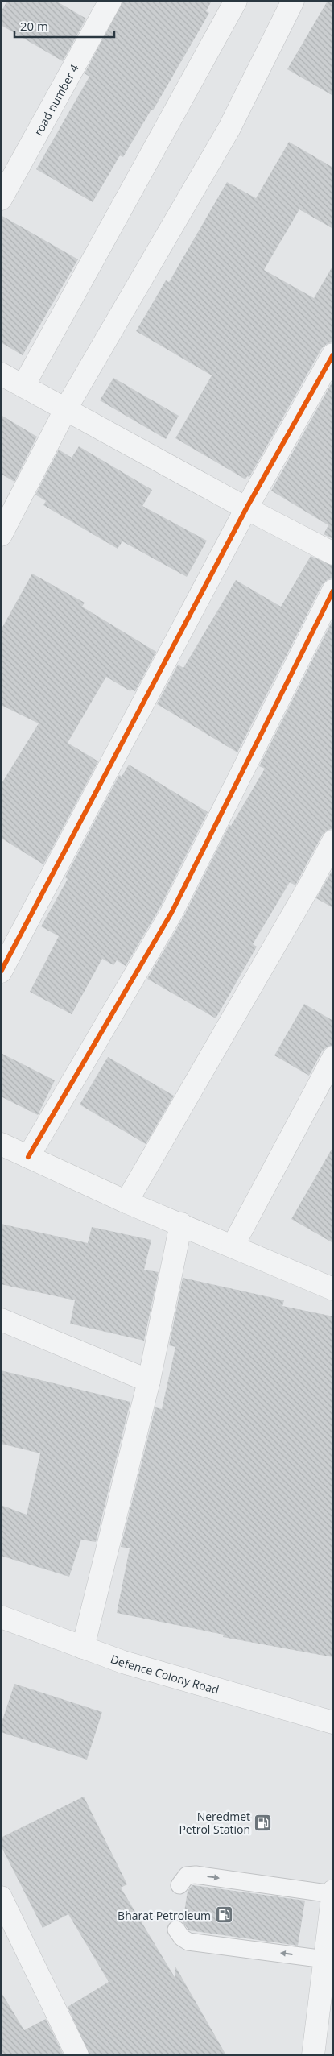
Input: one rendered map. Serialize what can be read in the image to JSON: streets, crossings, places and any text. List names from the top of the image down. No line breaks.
{"streets":{"street":["road number 4","Defence Colony Road"]},"places":{"fuel station":["Neredmet Petrol Station","Bharat Petroleum"]},"scale_bar":"20 m"}
